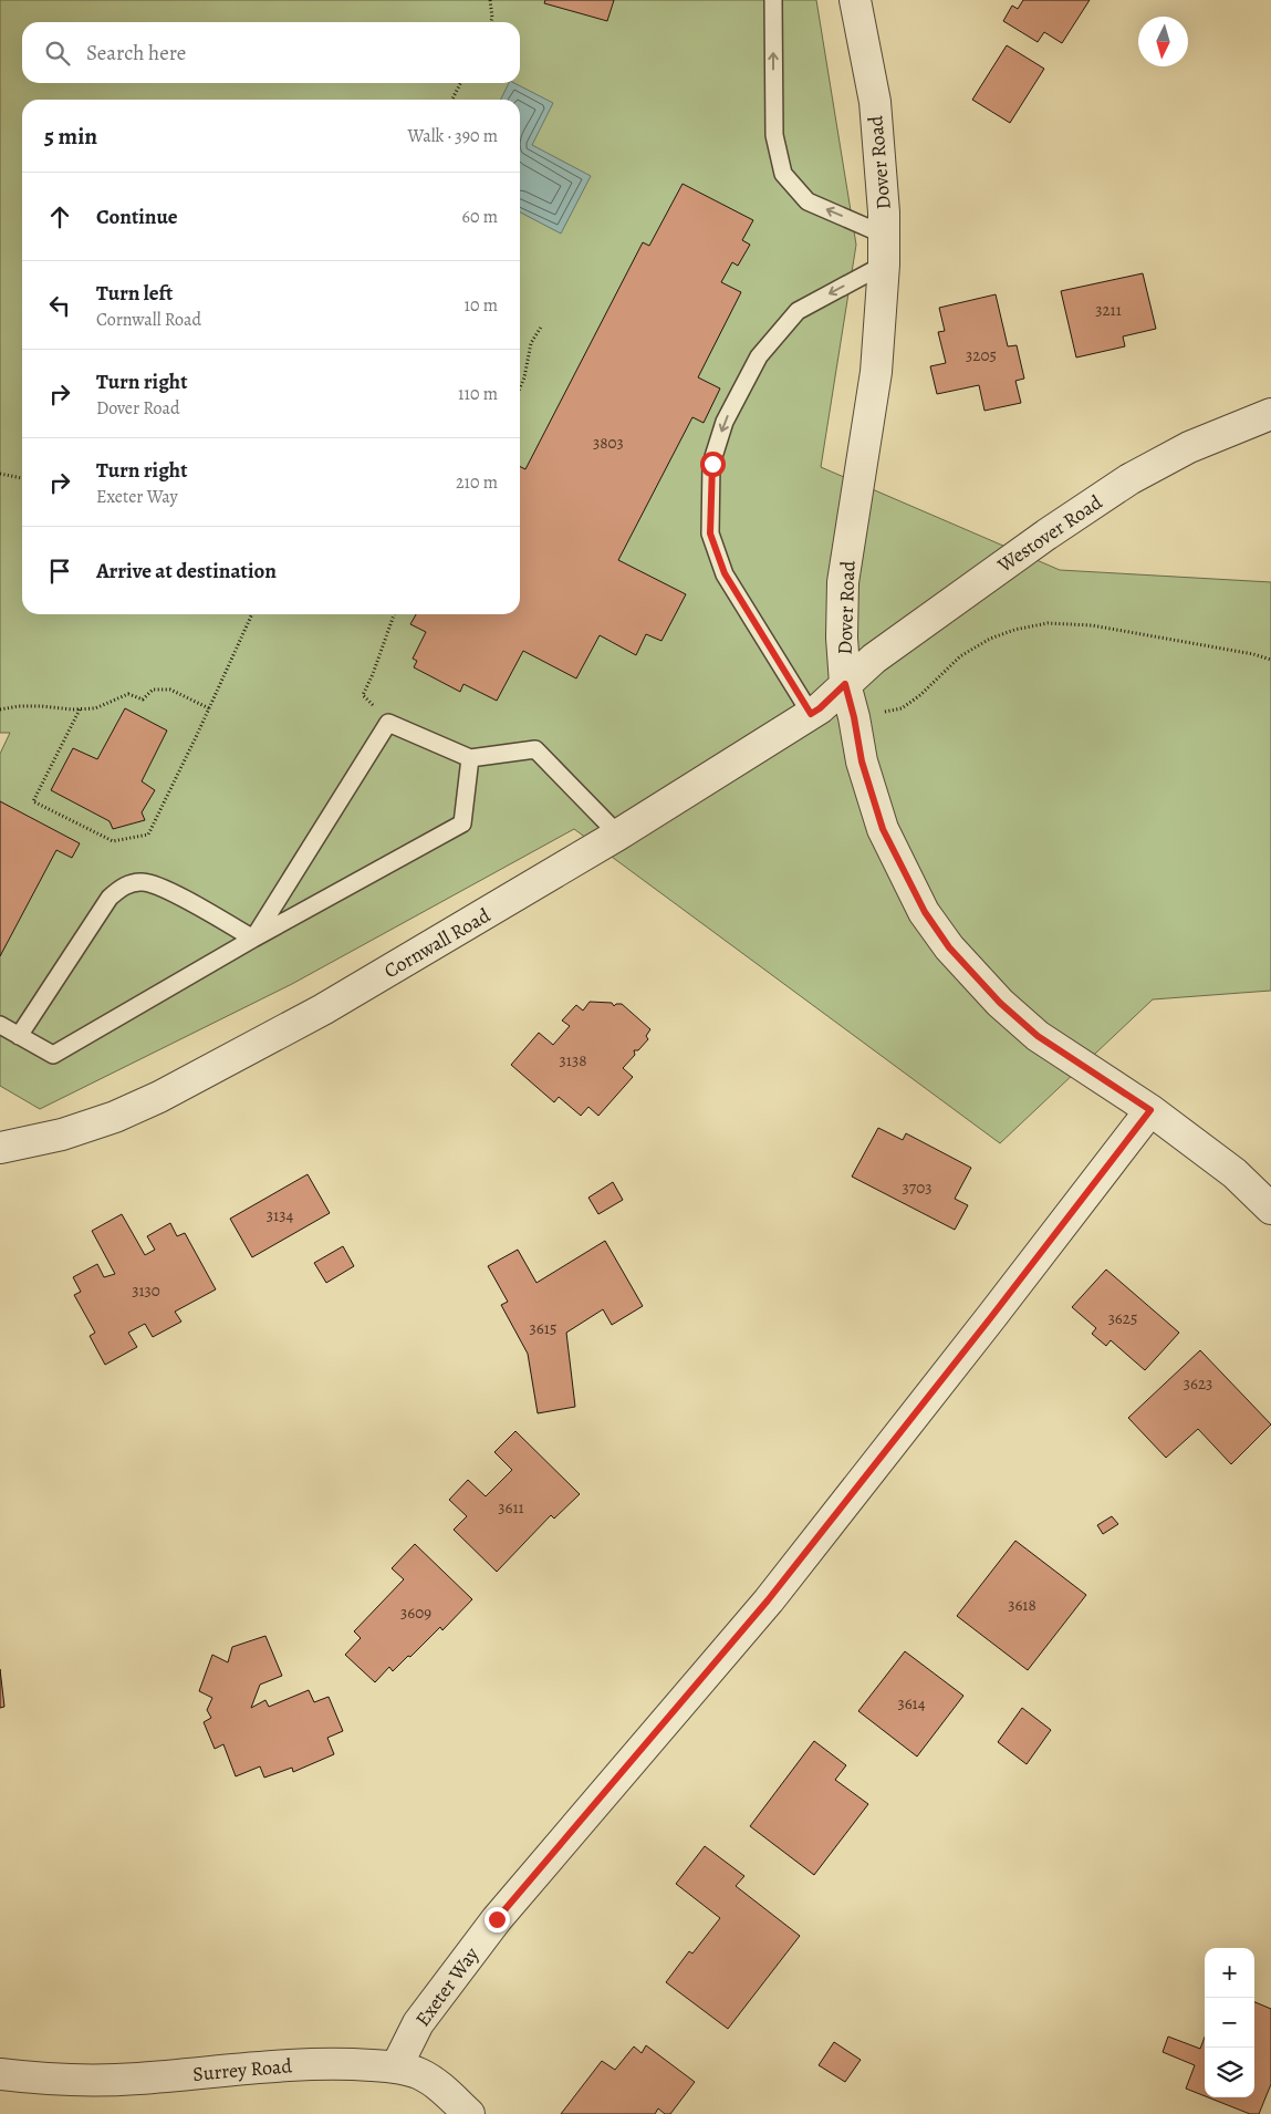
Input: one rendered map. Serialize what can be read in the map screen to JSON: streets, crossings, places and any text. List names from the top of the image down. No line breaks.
{"streets":{"street":["Dover Road","Westover Road","Cornwall Road","Exeter Way","Surrey Road"]},"crossings":[["Dover Road","Westover Road"],["Dover Road","Cornwall Road"],["Dover Road","Exeter Way"],["Westover Road","Cornwall Road"],["Exeter Way","Surrey Road"]],"house_numbers":["3211","3205","3803","3138","3703","3134","3130","3625","3615","3623","3611","3618","3609","3614"],"north":"bottom","page":{"search":"Search here","heading":["5 min","Walk · 390 m"],"list":[["Continue","60 m"],["Turn left","Cornwall Road","10 m"],["Turn right","Dover Road","110 m"],["Turn right","Exeter Way","210 m"],"Arrive at destination"],"map_buttons":["+","−"]}}
